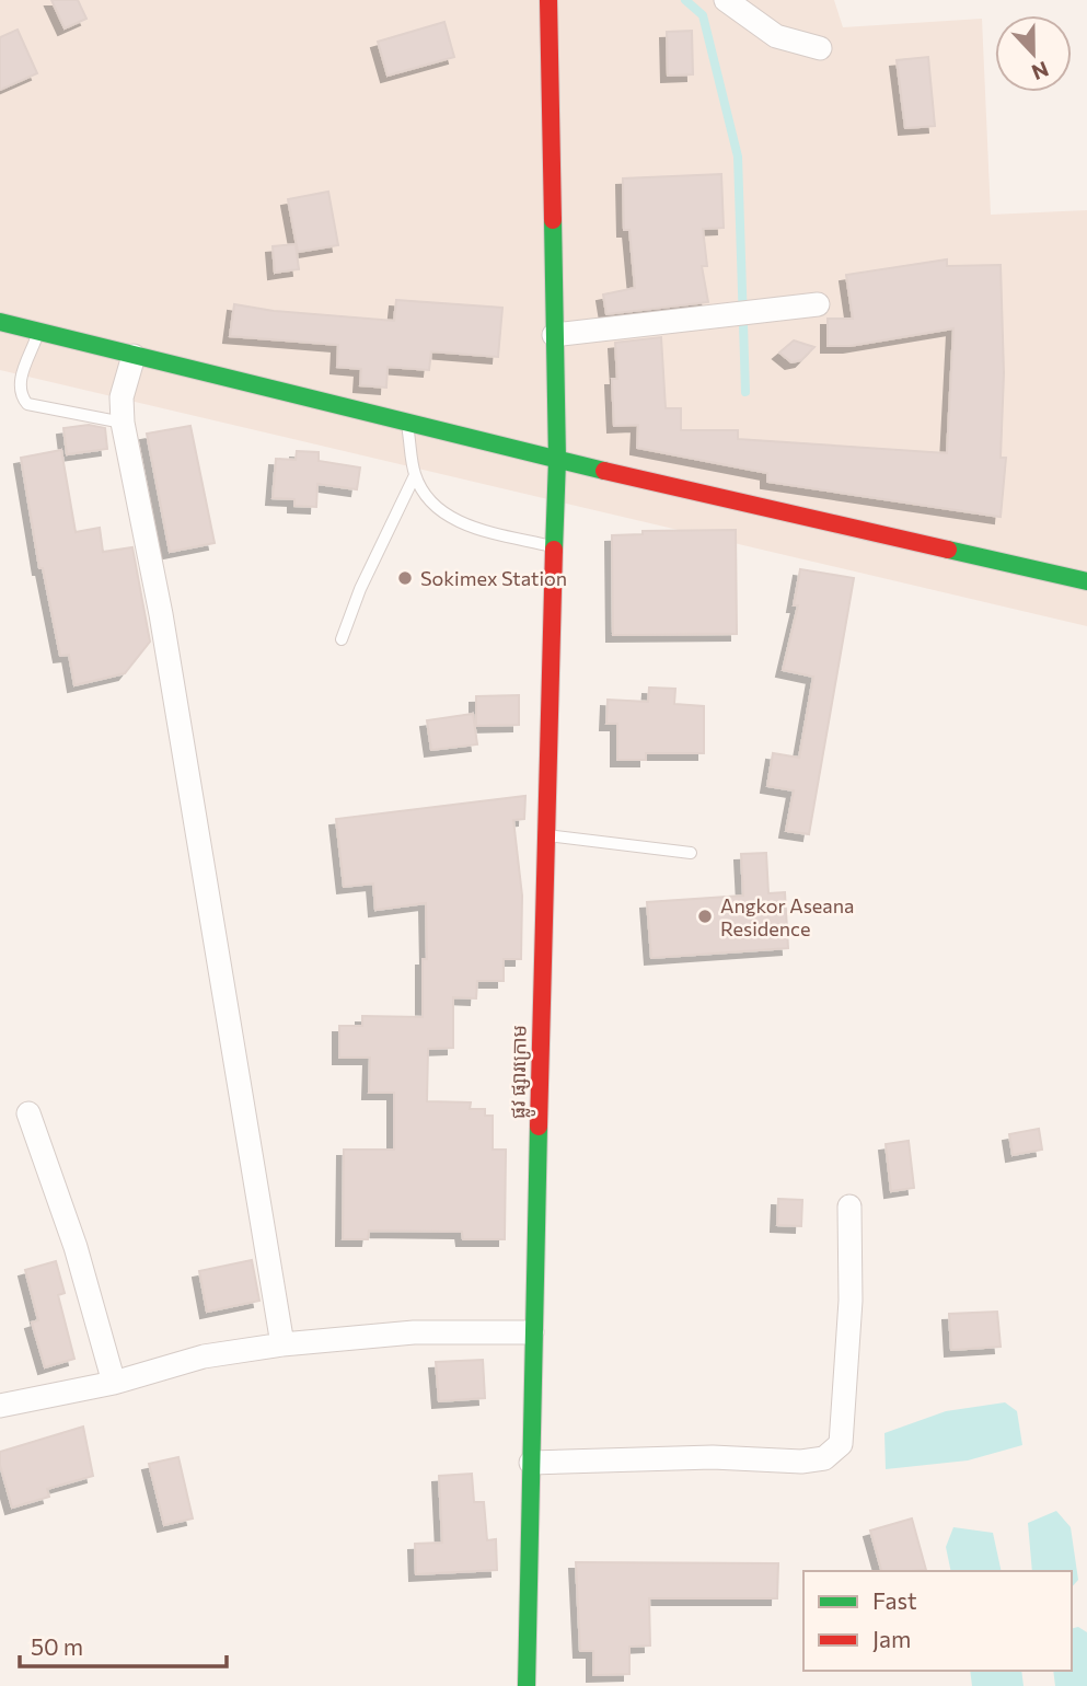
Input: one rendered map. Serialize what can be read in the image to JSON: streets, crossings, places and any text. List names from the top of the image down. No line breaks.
{"streets":{"main road":["ផ្លូវ ផ្សារក្រោម"]},"places":["Sokimex Station","Angkor Aseana Residence"],"legend":["Fast","Jam"],"scale_bar":"50 m","north":"bottom"}
